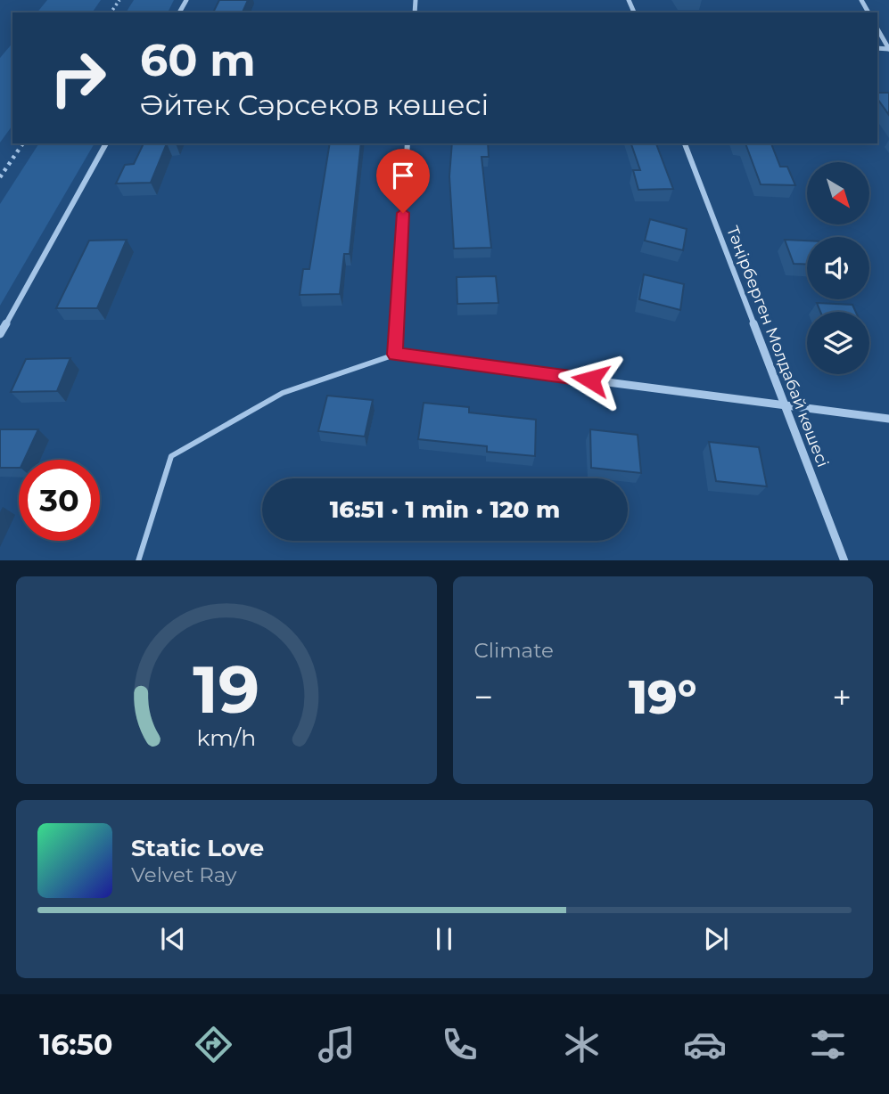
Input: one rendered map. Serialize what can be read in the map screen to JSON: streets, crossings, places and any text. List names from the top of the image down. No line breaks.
{"streets":{"street":["Тәңірберген Молдабай көшесі"]},"north":"bottom right","page":{"turn":["60 m","Әйтек Сәрсеков көшесі"],"limit":"30","trip":"16:51 · 1 min · 120 m","tile":"Climate","heat":["−","19°","+"],"song":["Static Love","Velvet Ray"],"tabs":"16:50","gauge":["19","km/h"]}}
